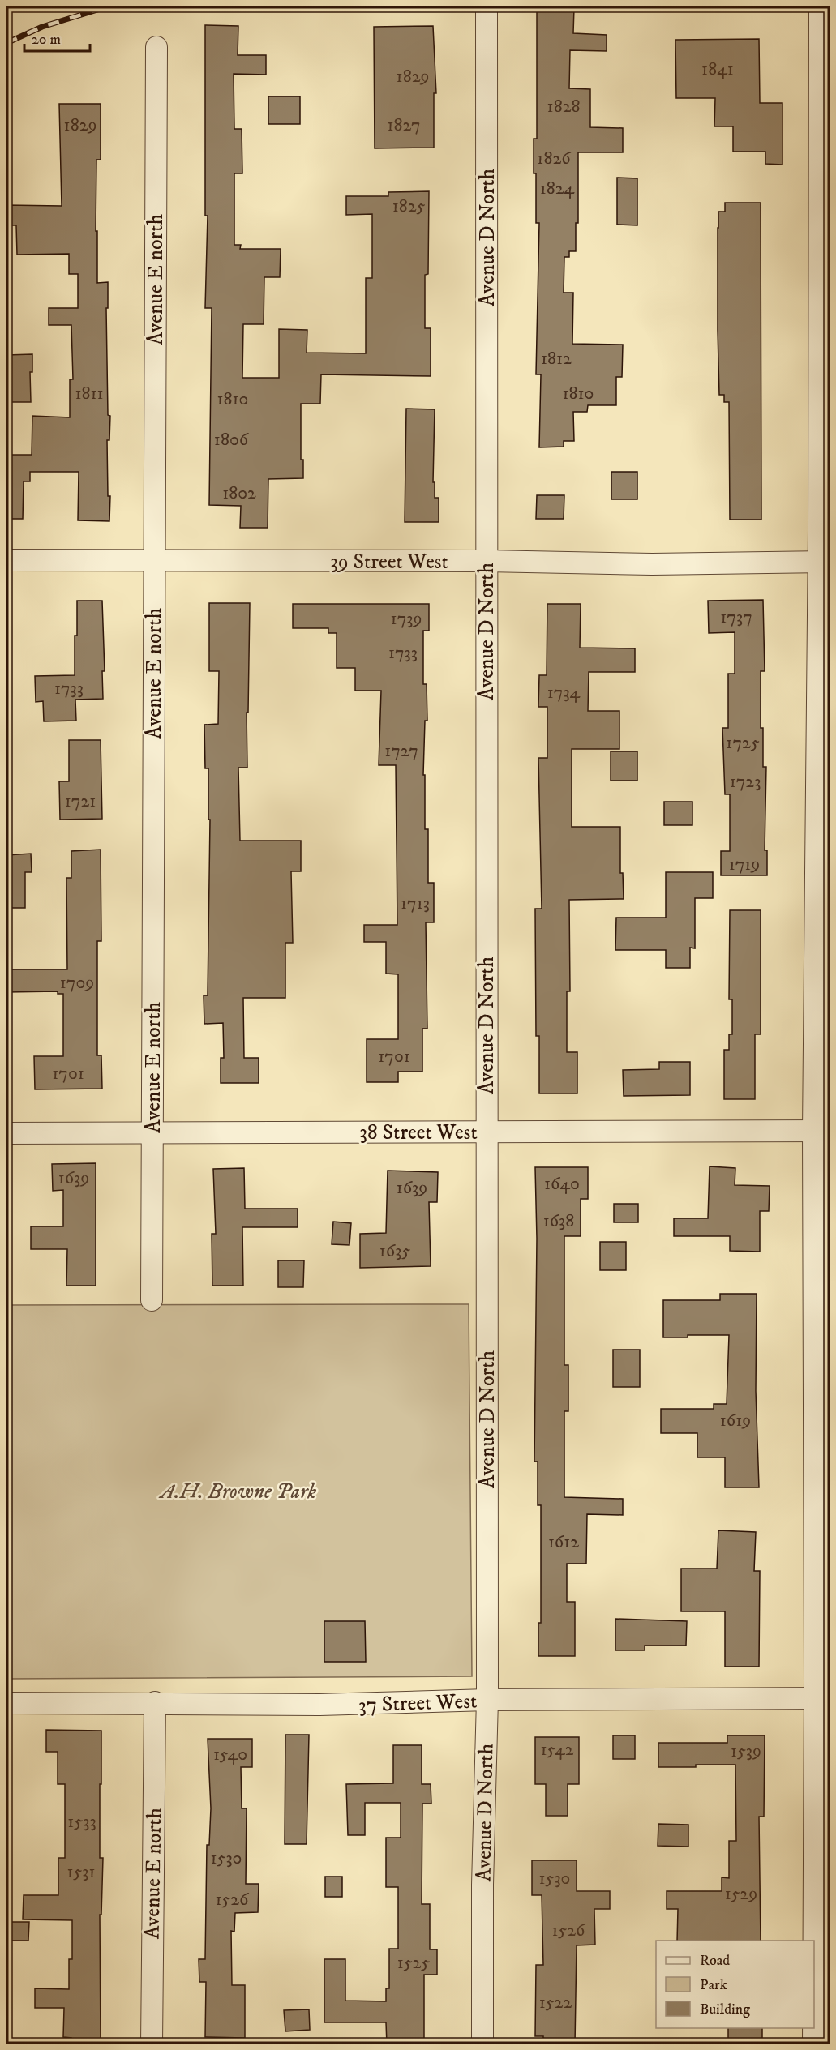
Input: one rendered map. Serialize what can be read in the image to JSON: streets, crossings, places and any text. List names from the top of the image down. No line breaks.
{"streets":{"street":["Avenue D North","Avenue E north","39 Street West","38 Street West","37 Street West"]},"crossings":[["Avenue D North","39 Street West"],["Avenue D North","38 Street West"],["Avenue D North","37 Street West"],["Avenue E north","39 Street West"],["Avenue E north","38 Street West"],["Avenue E north","37 Street West"]],"parks":["A.H. Browne Park"],"house_numbers":["1841","1829","1828","1829","1827","1826","1824","1825","1812","1811","1810","1810","1806","1802","1737","1739","1733","1733","1734","1725","1727","1723","1721","1719","1713","1709","1701","1701","1639","1640","1639","1638","1635","1619","1612","1542","1539","1540","1533","1530","1531","1530","1529","1526","1526","1525","1522"],"legend":["Road","Park","Building"],"scale_bar":"20 m"}
